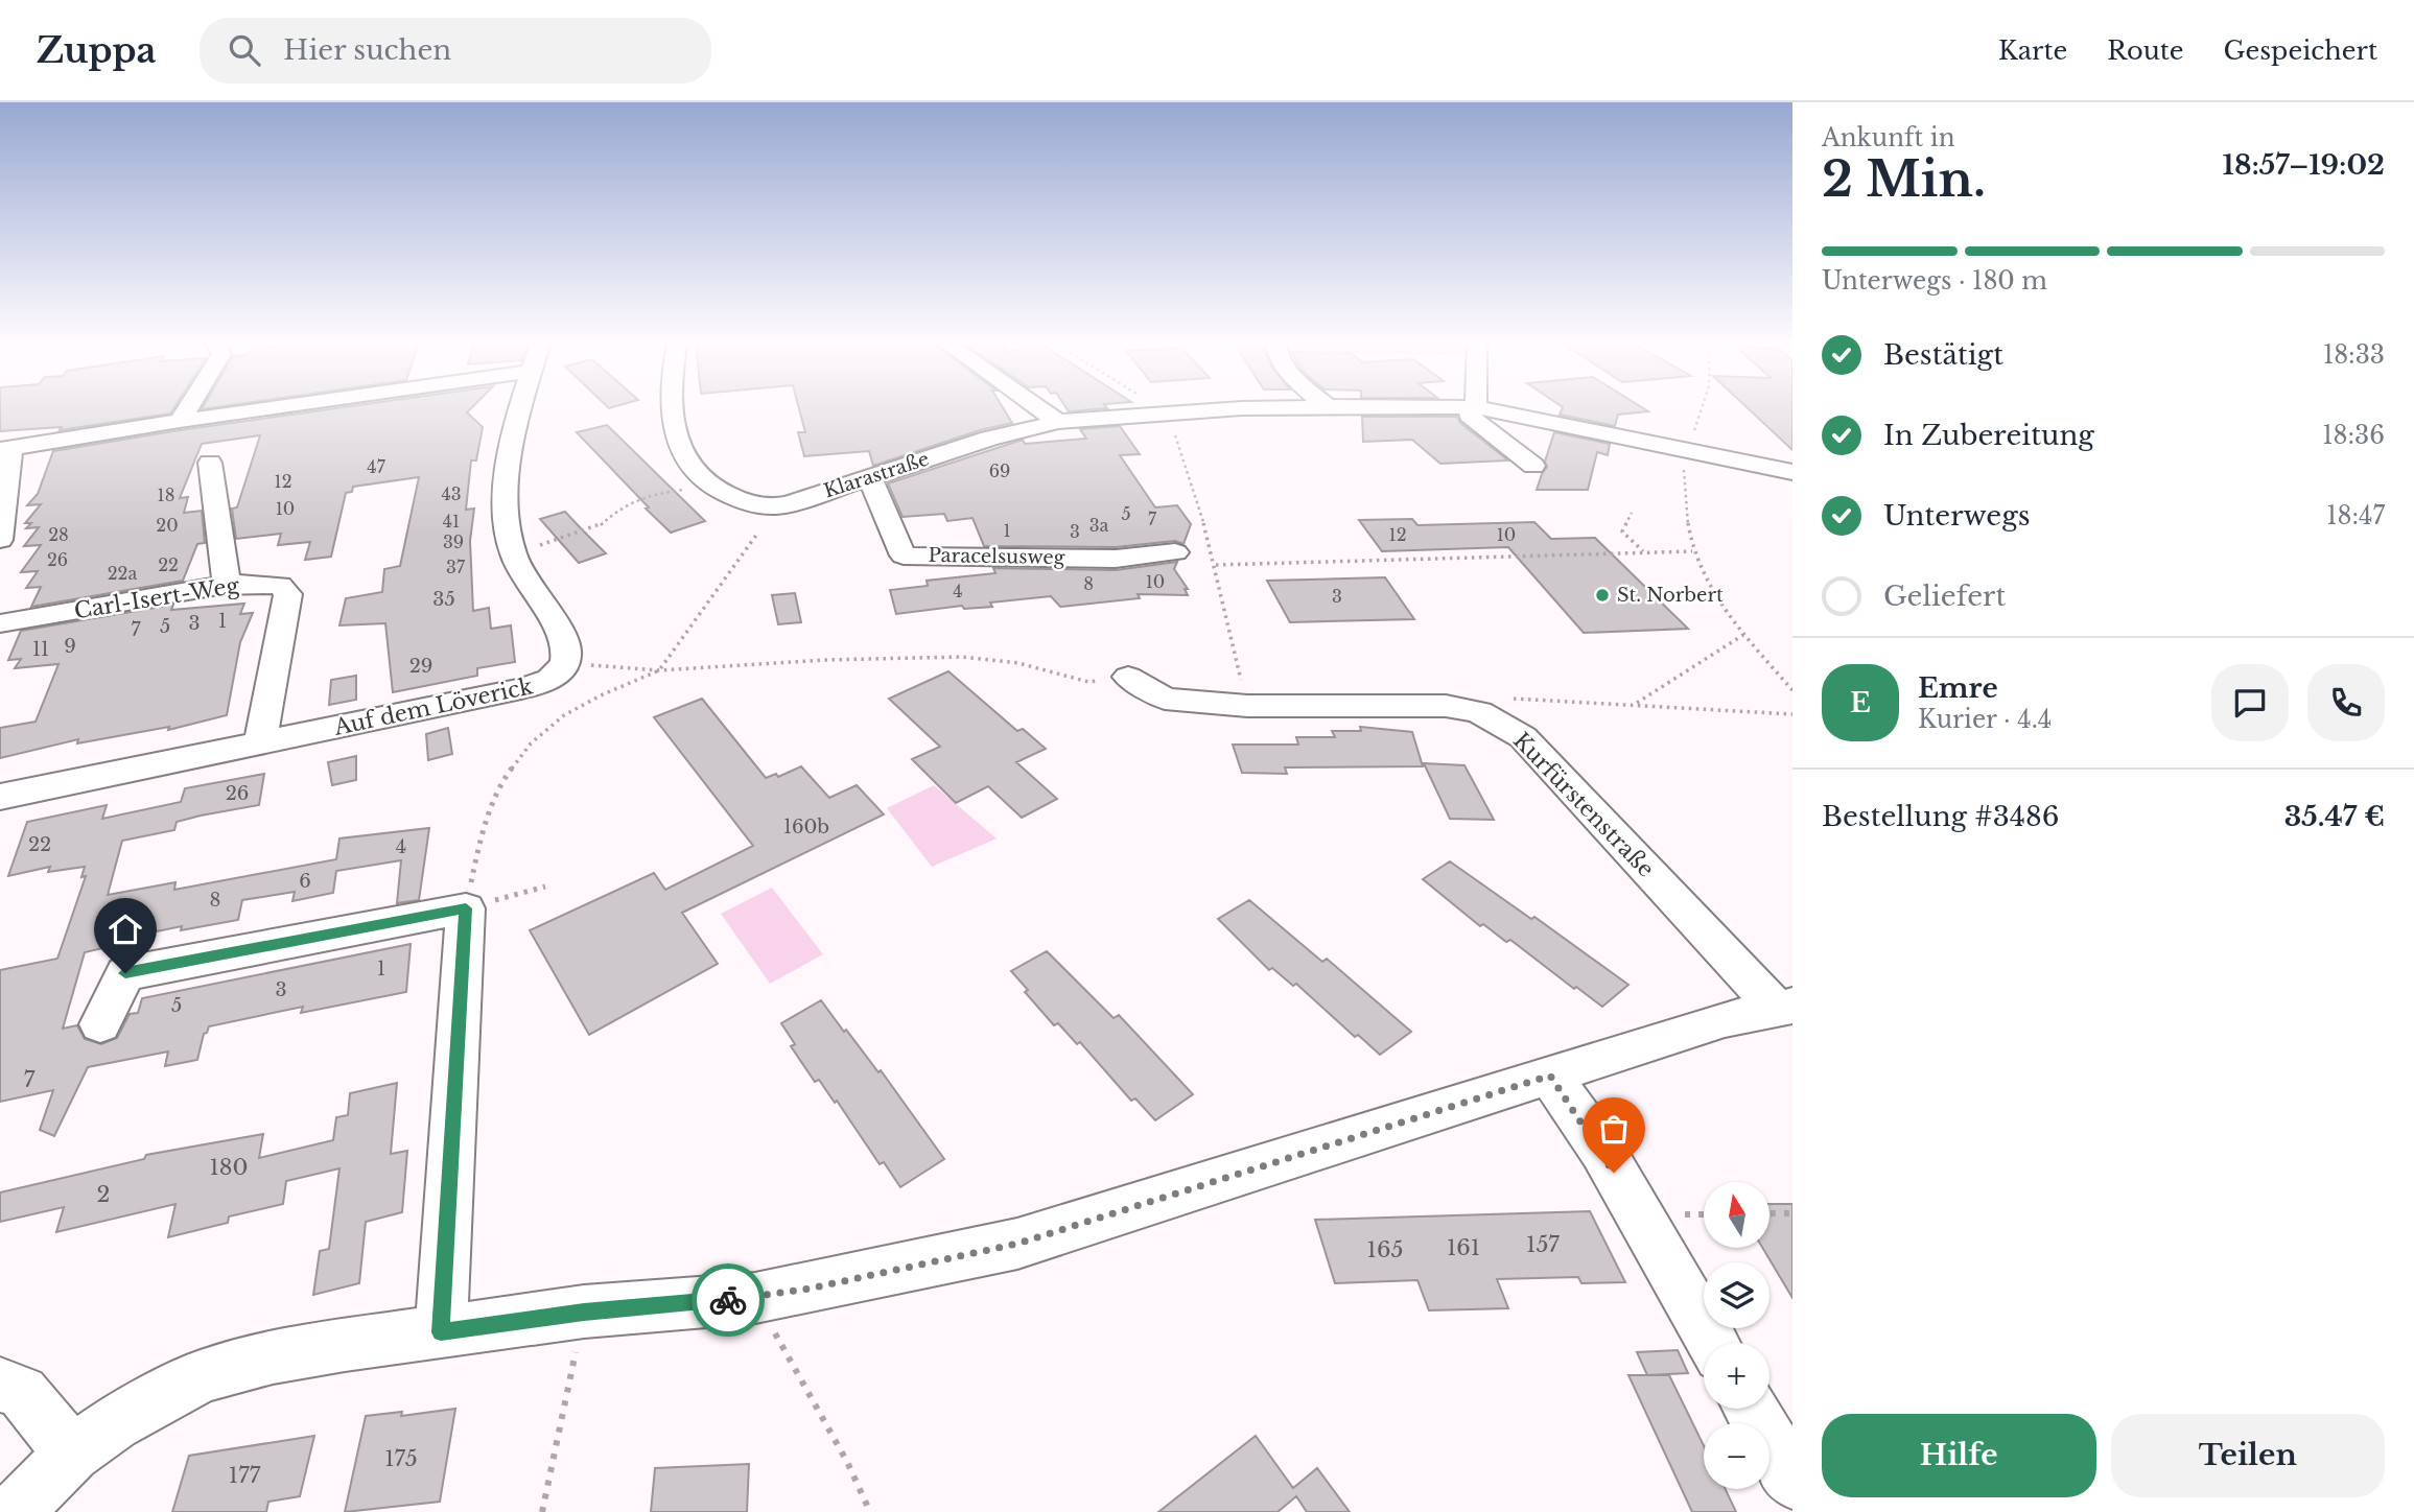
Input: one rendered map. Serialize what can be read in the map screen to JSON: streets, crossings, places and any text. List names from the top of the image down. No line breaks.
{"streets":{"street":["Klarastraße","Paracelsusweg","Carl-Isert-Weg","Auf dem Löverick","Kurfürstenstraße"]},"crossings":[["Klarastraße","Paracelsusweg"],["Carl-Isert-Weg","Auf dem Löverick"]],"places":["St. Norbert"],"house_numbers":["47","69","12","43","18","10","5","7","41","20","3a","1","3","28","12","10","39","26","22","37","22a","10","8","4","3","35","1","3","5","7","9","11","29","26","160b","22","4","6","8","1","3","5","7","180","2","157","161","165","175","177"],"north":"top","page":{"header":"Zuppa","search":"Hier suchen","nav":["Karte","Route","Gespeichert"],"heading":["2 Min.","Ankunft in","18:57–19:02"],"panel":["Emre","Kurier · 4.4","Bestellung #3486","35.47 €"],"bar":"Unterwegs · 180 m","list":[["Bestätigt","18:33"],["In Zubereitung","18:36"],["Unterwegs","18:47"],"Geliefert"],"round":"E","map_buttons":["+","−"],"buttons":["Hilfe","Teilen"]}}
